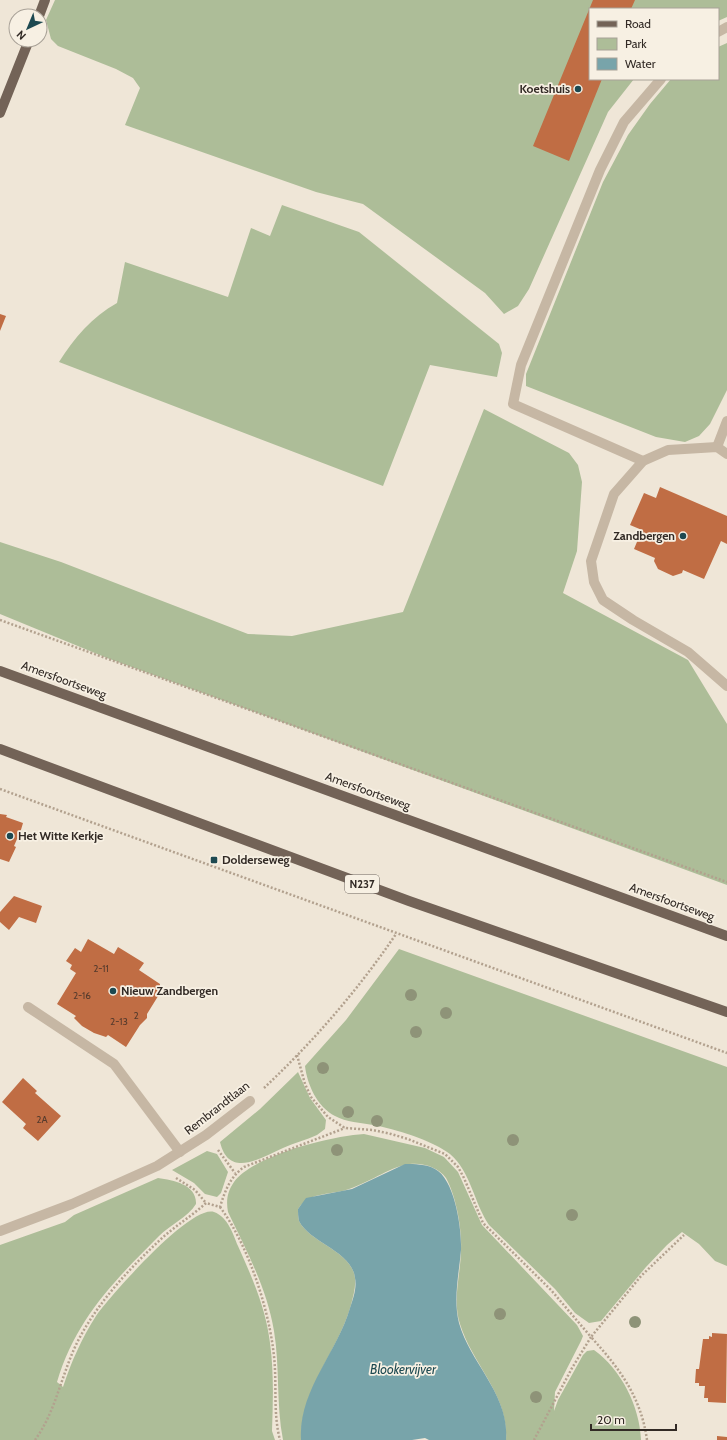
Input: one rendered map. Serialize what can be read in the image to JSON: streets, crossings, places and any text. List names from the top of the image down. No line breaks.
{"streets":{"main road":["Amersfoortseweg","N237"],"street":["Rembrandtlaan"]},"water":["Blookervijver"],"places":{"other":["Koetshuis","Zandbergen","Het Witte Kerkje","Nieuw Zandbergen"],"transit":["Dolderseweg"]},"house_numbers":["2-11","2-16","2","2-13","2A"],"legend":["Road","Park","Water"],"scale_bar":"20 m","north":"bottom left"}
